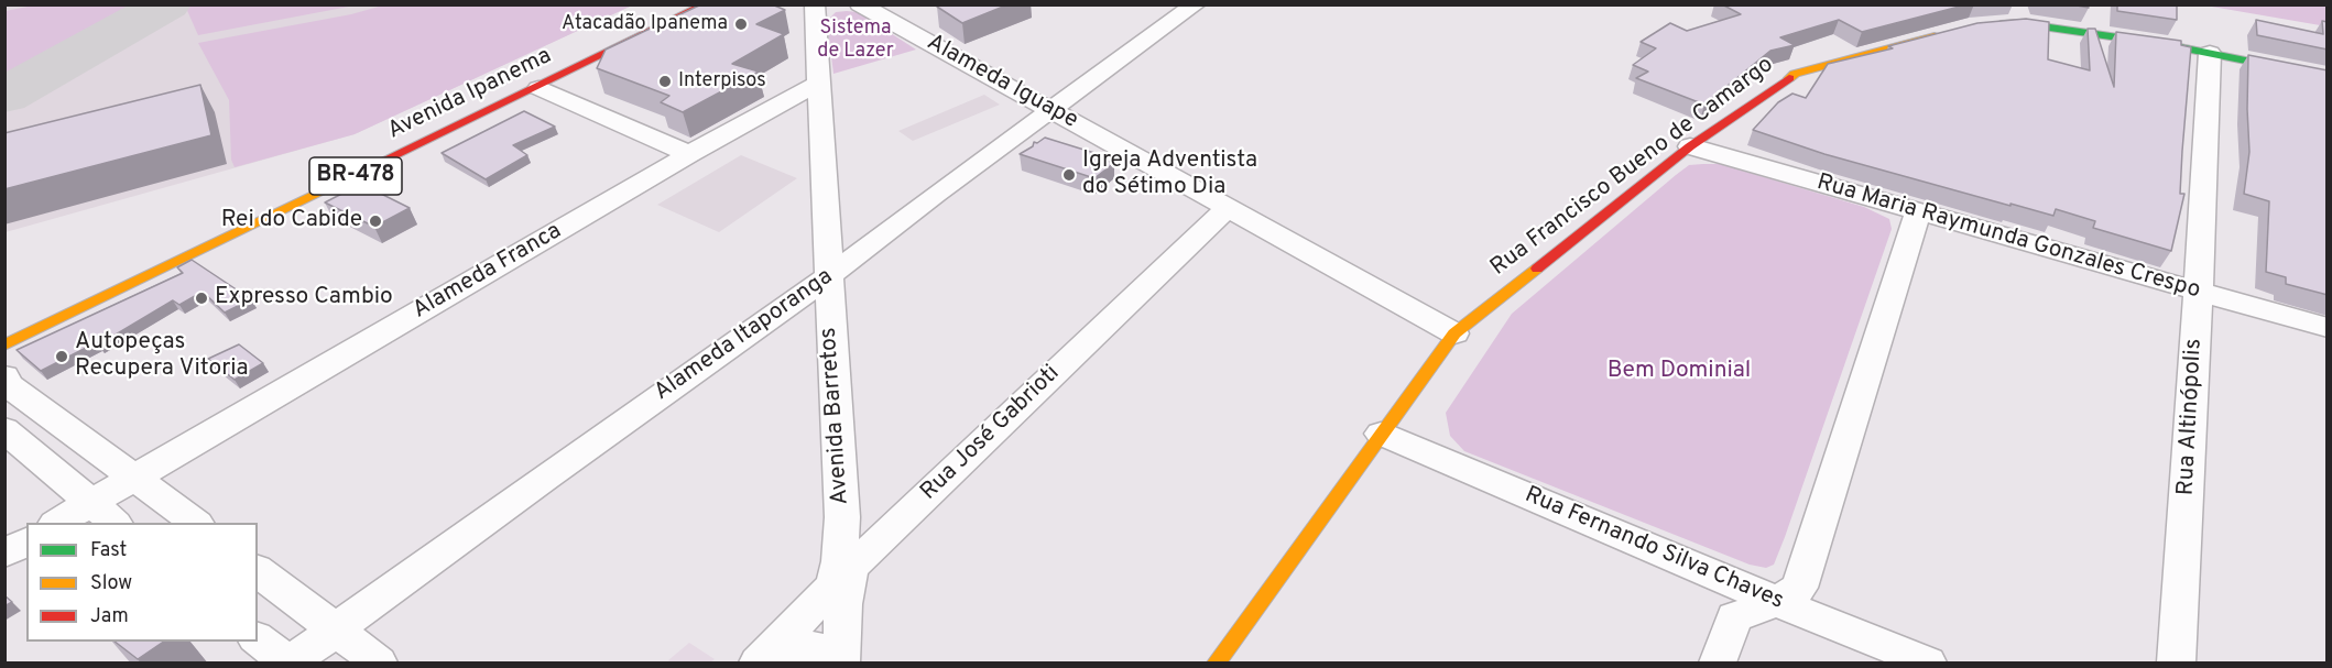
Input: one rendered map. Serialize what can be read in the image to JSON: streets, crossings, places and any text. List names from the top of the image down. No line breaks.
{"streets":{"street":["Alameda Iguape","Avenida Ipanema","Rua Francisco Bueno de Camargo","BR-478","Rua Maria Raymunda Gonzales Crespo","Alameda Franca","Alameda Itaporanga","Avenida Barretos","Rua Altinópolis","Rua José Gabrioti","Rua Fernando Silva Chaves"]},"crossings":[["Alameda Iguape","Rua Francisco Bueno de Camargo"],["Alameda Iguape","Alameda Itaporanga"],["Alameda Iguape","Rua José Gabrioti"],["Rua Francisco Bueno de Camargo","Rua Maria Raymunda Gonzales Crespo"],["Rua Francisco Bueno de Camargo","Rua Fernando Silva Chaves"],["Rua Maria Raymunda Gonzales Crespo","Rua Altinópolis"],["Alameda Franca","Avenida Barretos"],["Alameda Itaporanga","Avenida Barretos"],["Avenida Barretos","Rua José Gabrioti"]],"parks":["Sistema de Lazer","Bem Dominial"],"places":["Atacadão Ipanema","Interpisos","Igreja Adventista do Sétimo Dia","Rei do Cabide","Expresso Cambio","Autopeças Recupera Vitoria"],"legend":["Fast","Slow","Jam"]}
